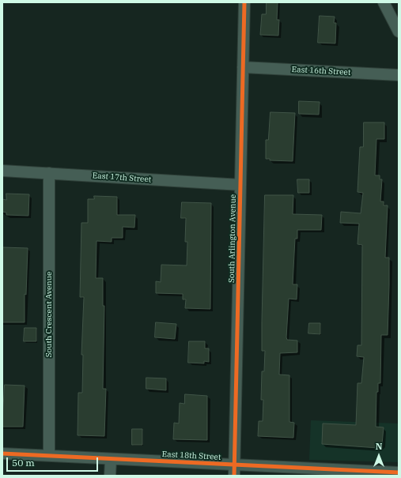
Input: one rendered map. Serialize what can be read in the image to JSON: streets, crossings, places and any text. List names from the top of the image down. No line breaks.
{"streets":{"street":["East 16th Street","East 17th Street","South Arlington Avenue","South Crescent Avenue","East 18th Street"]},"crossings":[["East 16th Street","South Arlington Avenue"],["East 17th Street","South Arlington Avenue"],["East 17th Street","South Crescent Avenue"],["South Arlington Avenue","East 18th Street"],["South Crescent Avenue","East 18th Street"]],"scale_bar":"50 m","north":"top"}
